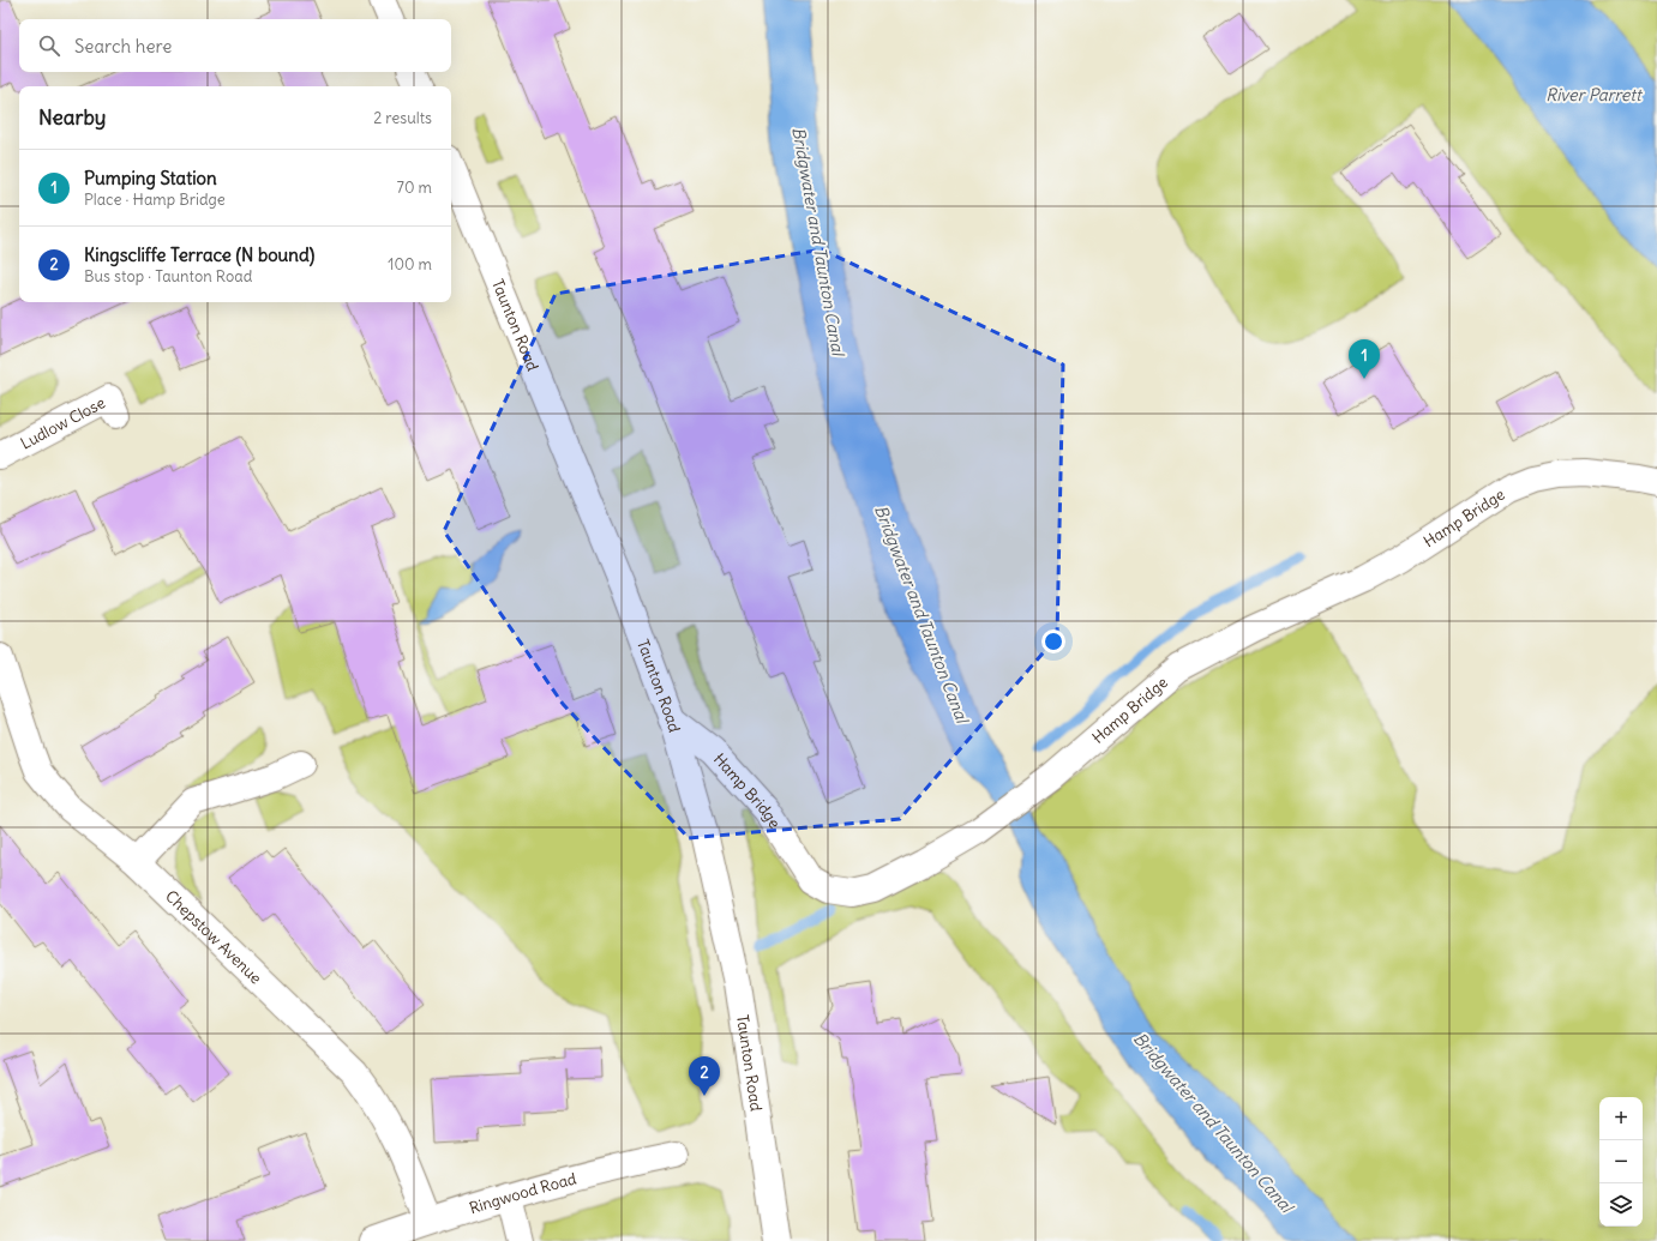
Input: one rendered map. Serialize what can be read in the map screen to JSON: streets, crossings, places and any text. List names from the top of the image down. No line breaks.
{"streets":{"street":["Taunton Road","Ludlow Close","Hamp Bridge","Chepstow Avenue","Ringwood Road"]},"crossings":[["Taunton Road","Hamp Bridge"],["Chepstow Avenue","Ringwood Road"]],"water":["River Parrett","Bridgwater and Taunton Canal"],"page":{"search":"Search here","heading":["Nearby","2 results"],"list":[{"mark":"1","name":"Pumping Station","note":"Place · Hamp Bridge","value":"70 m"},{"mark":"2","name":"Kingscliffe Terrace (N bound)","note":"Bus stop · Taunton Road","value":"100 m"}],"pins":["1","2"],"map_buttons":["+","−"]}}
